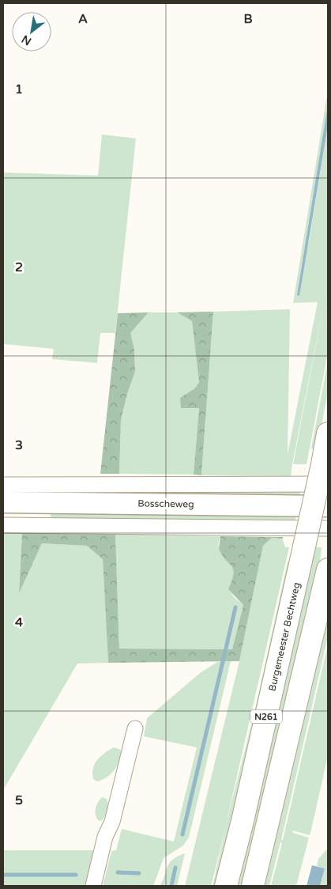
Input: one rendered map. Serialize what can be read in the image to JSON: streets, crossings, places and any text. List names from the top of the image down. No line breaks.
{"streets":{"main road":["Bosscheweg","Burgemeester Bechtweg","N261"]},"north":"bottom left","grid":{"columns":["A","B"],"rows":["1","2","3","4","5"]}}
